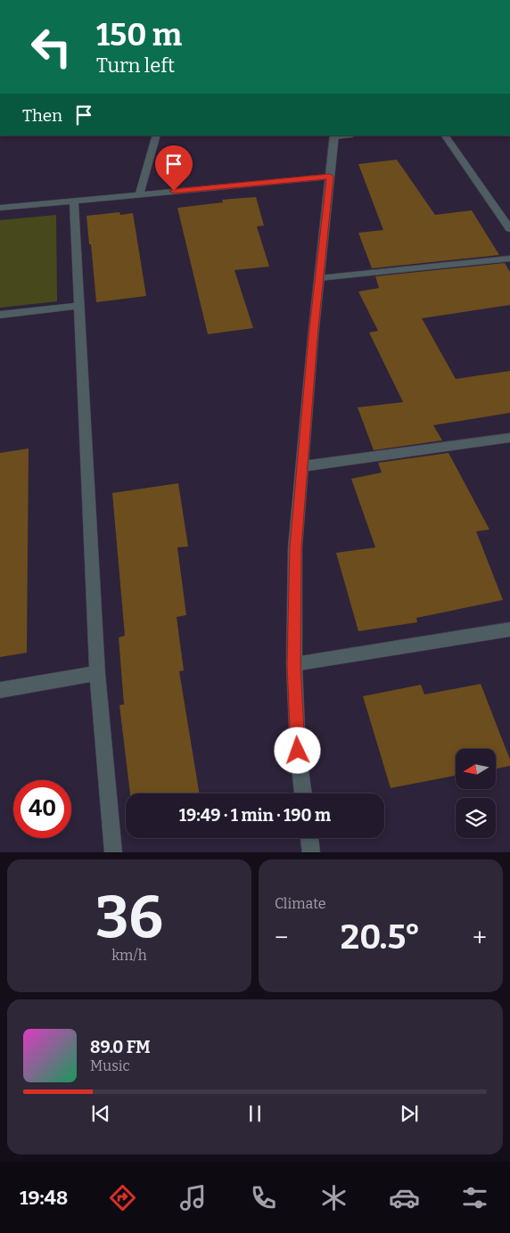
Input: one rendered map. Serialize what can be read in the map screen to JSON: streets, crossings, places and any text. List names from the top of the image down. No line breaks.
{"north":"left","page":{"turn":["150 m","Turn left"],"then":"Then","limit":"40","trip":"19:49 · 1 min · 190 m","tile":[["36","km/h"],"Climate"],"heat":["−","20.5°","+"],"song":["89.0 FM","Music"],"tabs":"19:48"}}
